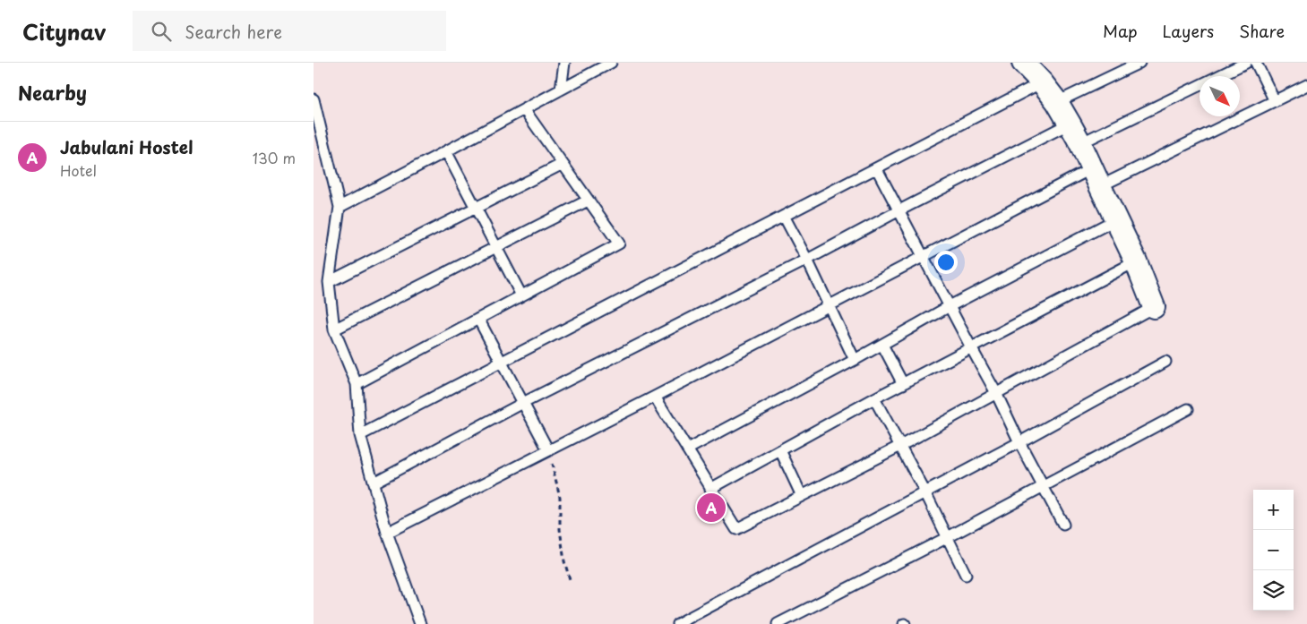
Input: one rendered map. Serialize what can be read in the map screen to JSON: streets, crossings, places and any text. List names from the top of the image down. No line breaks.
{"north":"bottom right","page":{"header":"Citynav","search":"Search here","nav":["Map","Layers","Share"],"heading":"Nearby","list":[{"mark":"A","name":"Jabulani Hostel","note":"Hotel","value":"130 m"}],"map_buttons":["+","−"],"pins":"A"}}
